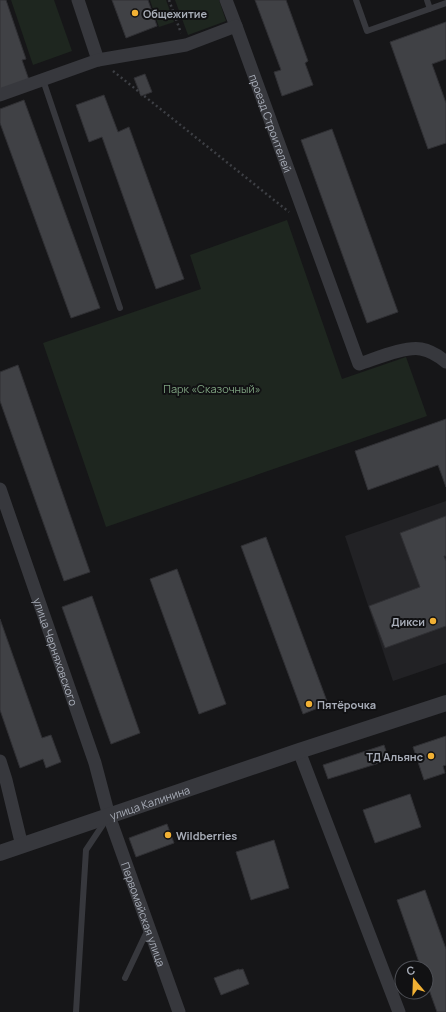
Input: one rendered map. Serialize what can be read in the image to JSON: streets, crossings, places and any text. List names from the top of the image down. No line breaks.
{"streets":{"street":["проезд Строителей","улица Черняховского","улица Калинина","Первомайская улица"]},"crossings":[["улица Черняховского","улица Калинина"],["улица Черняховского","Первомайская улица"],["улица Калинина","Первомайская улица"]],"parks":["Парк «Сказочный»"],"places":["Общежитие","Дикси","Пятёрочка","ТД Альянс","Wildberries"],"north":"top"}
